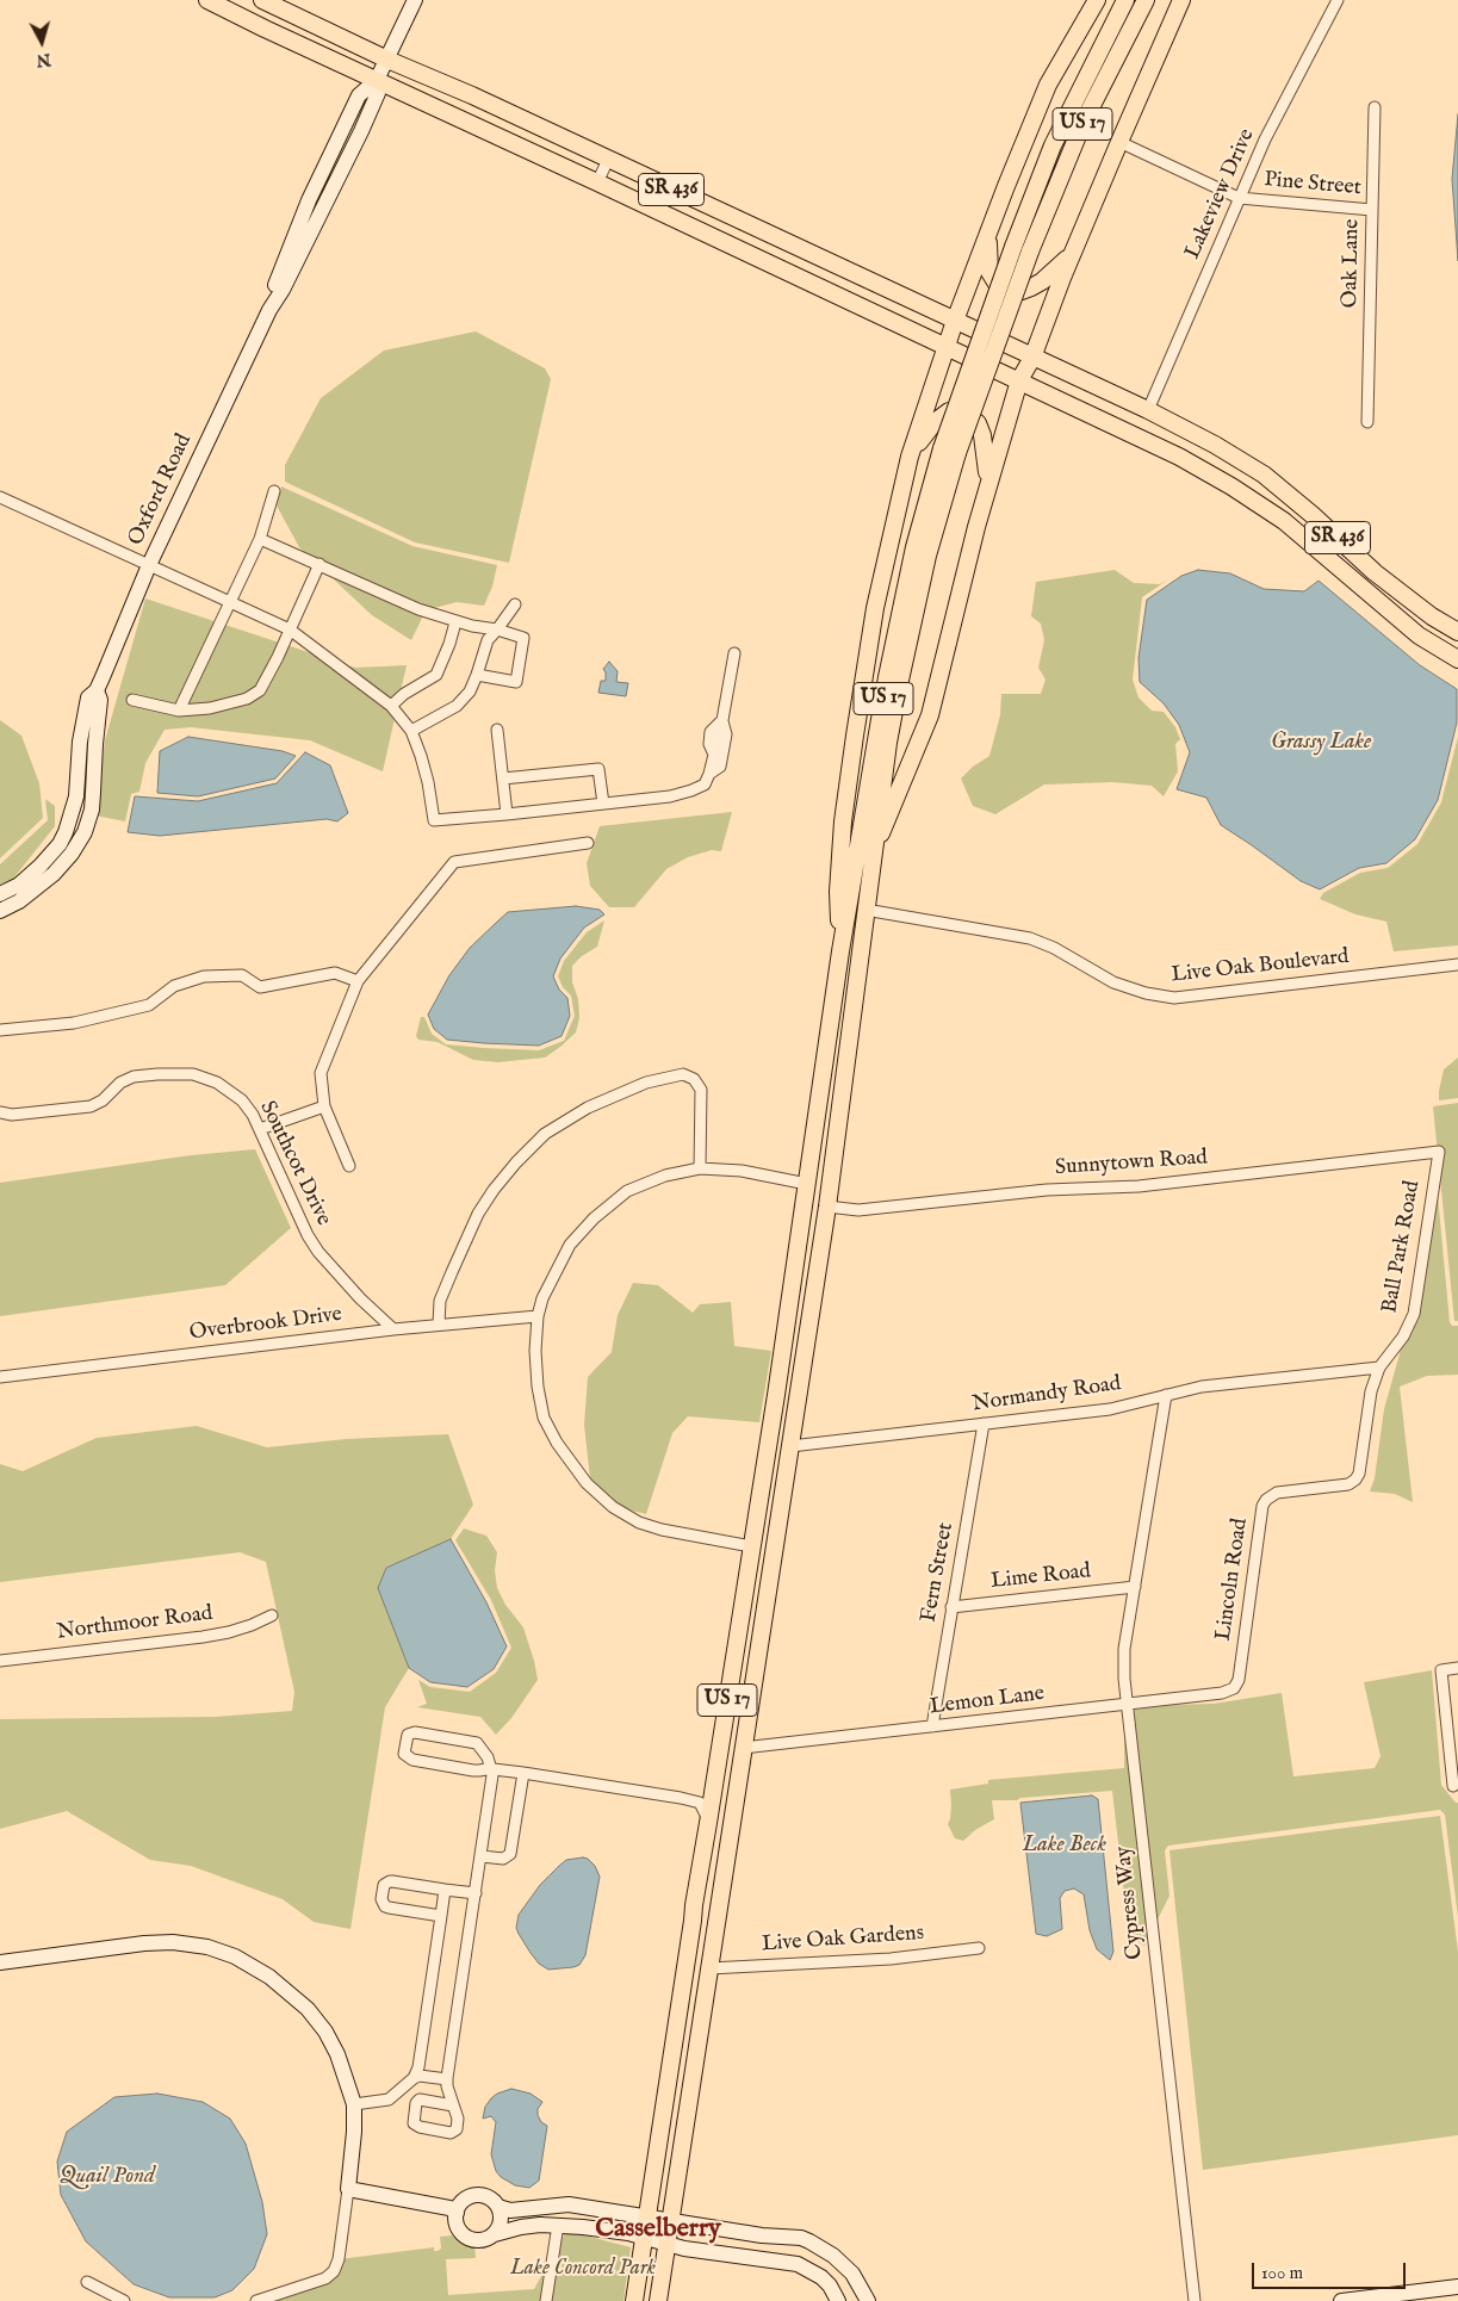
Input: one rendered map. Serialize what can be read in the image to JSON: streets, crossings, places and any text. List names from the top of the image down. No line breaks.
{"streets":{"main road":["US 17","SR 436"],"street":["Pine Street","Lakeview Drive","Oak Lane","Oxford Road","Live Oak Boulevard","Southcot Drive","Sunnytown Road","Ball Park Road","Overbrook Drive","Normandy Road","Fern Street","Lime Road","Lincoln Road","Northmoor Road","Lemon Lane","Cypress Way","Live Oak Gardens"]},"crossings":[["US 17","Live Oak Boulevard"],["US 17","Sunnytown Road"],["US 17","Normandy Road"],["US 17","Lemon Lane"],["US 17","Live Oak Gardens"],["Pine Street","Lakeview Drive"],["Pine Street","Oak Lane"],["SR 436","Lakeview Drive"],["SR 436","Oxford Road"],["Southcot Drive","Overbrook Drive"],["Sunnytown Road","Ball Park Road"],["Ball Park Road","Normandy Road"],["Ball Park Road","Lincoln Road"],["Normandy Road","Fern Street"],["Normandy Road","Cypress Way"],["Fern Street","Lime Road"],["Fern Street","Lemon Lane"],["Lime Road","Cypress Way"],["Lincoln Road","Lemon Lane"],["Lemon Lane","Cypress Way"]],"districts":["Casselberry"],"water":["Grassy Lake","Lake Beck","Quail Pond"],"parks":["Lake Concord Park"],"scale_bar":"100 m","north":"bottom"}
